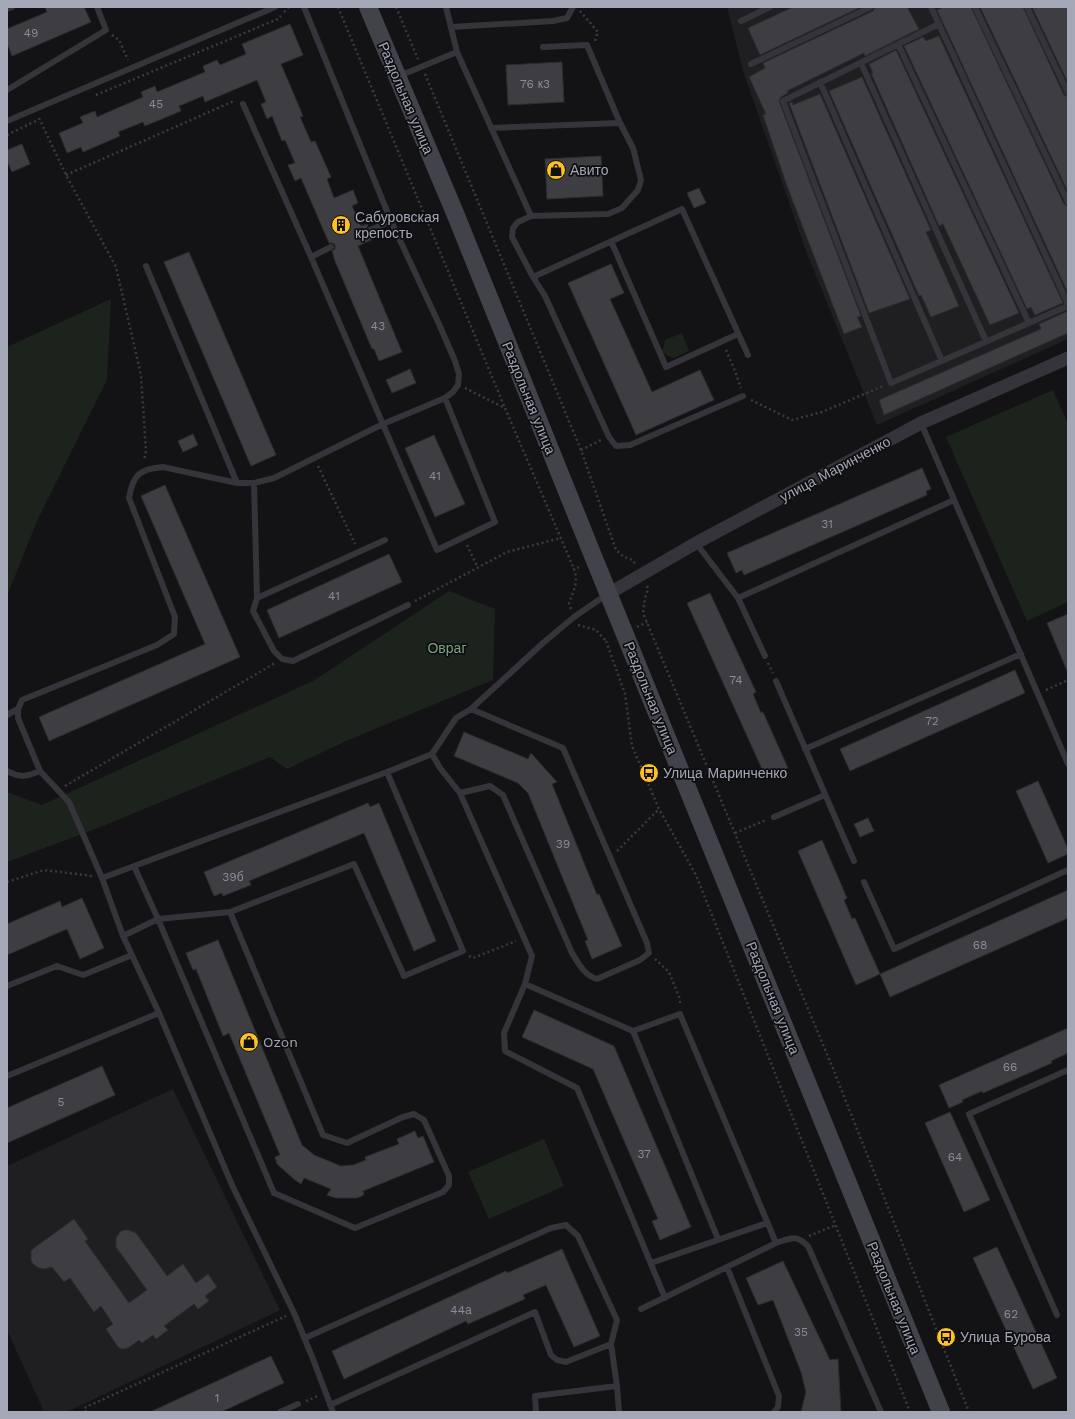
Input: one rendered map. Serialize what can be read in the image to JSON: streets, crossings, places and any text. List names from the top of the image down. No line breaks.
{"streets":{"main road":["Раздольная улица"],"street":["улица Маринченко"]},"crossings":[["Раздольная улица","улица Маринченко"]],"parks":["Овраг"],"places":{"shop":["Авито","Ozon"],"building":["Сабуровская крепость"],"bus stop":["Улица Маринченко","Улица Бурова"]},"house_numbers":["49","76 к3","45","43","41","31","41","74","72","39","39б","68","66","5","37","64","44а","62","35","1"]}
